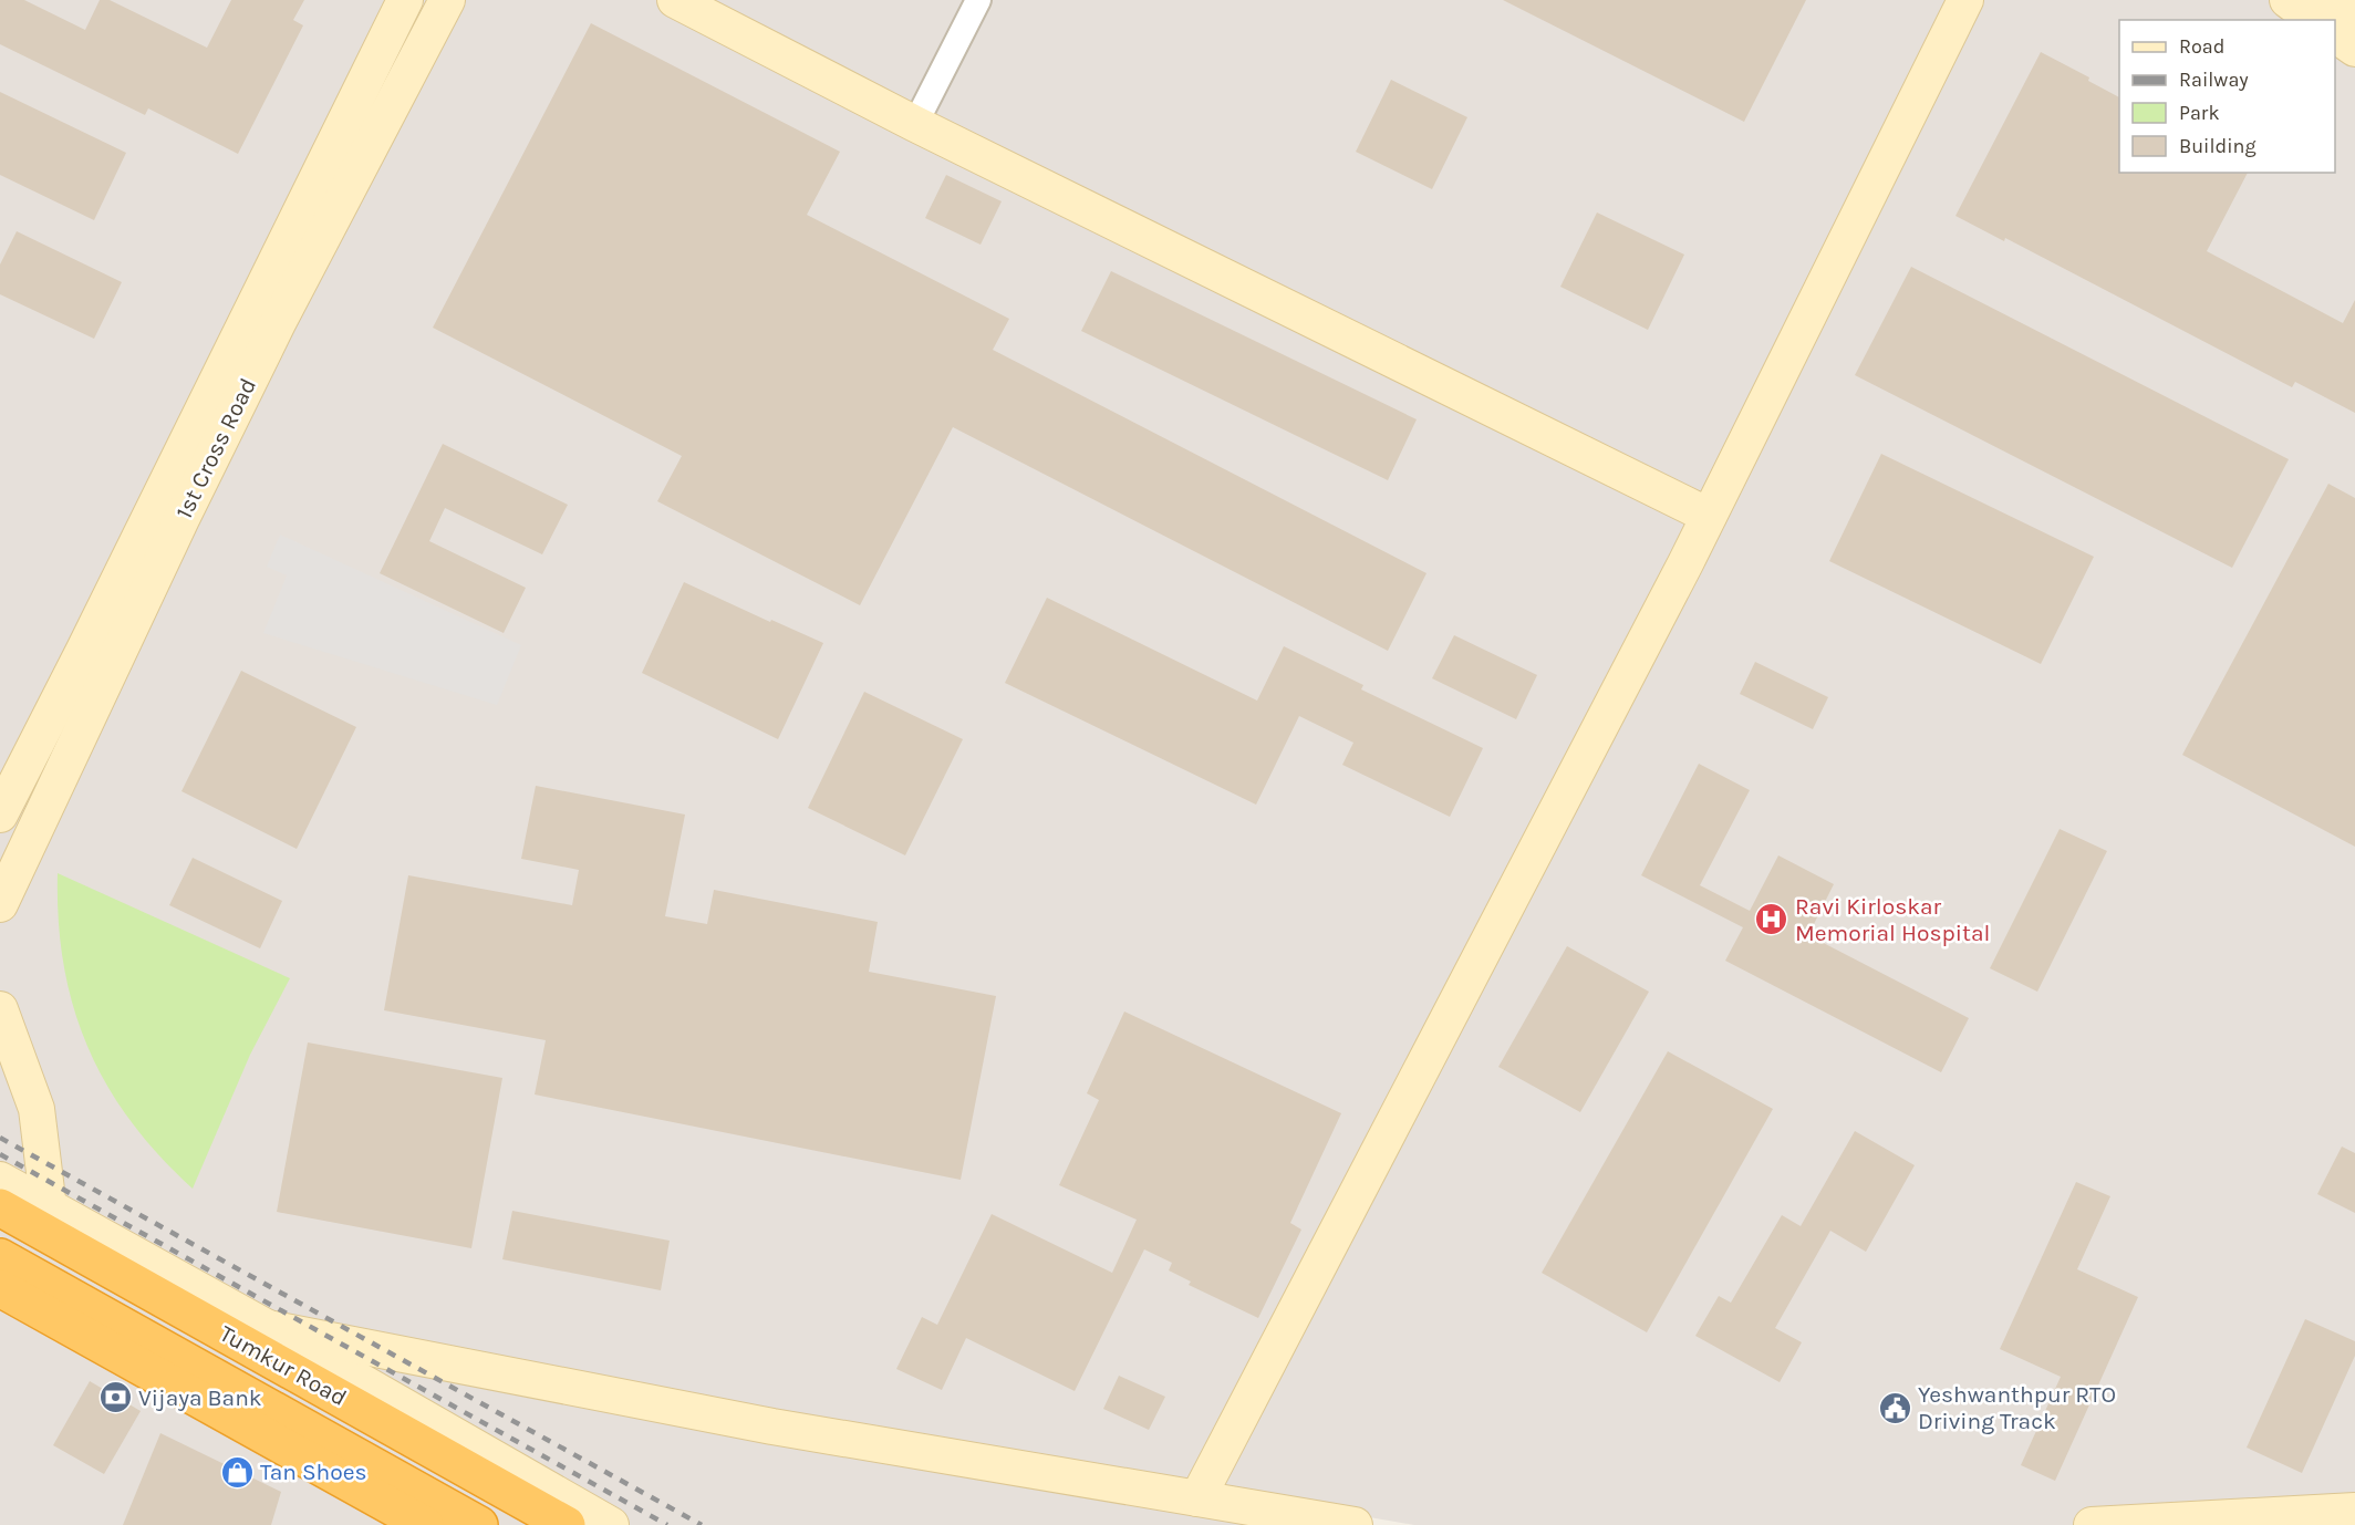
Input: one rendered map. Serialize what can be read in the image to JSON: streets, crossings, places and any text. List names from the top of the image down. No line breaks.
{"streets":{"highway":["Tumkur Road"],"street":["1st Cross Road"]},"places":{"hospital":["Ravi Kirloskar Memorial Hospital"],"bank":["Vijaya Bank"],"public building":["Yeshwanthpur RTO Driving Track"],"shop":["Tan Shoes"]},"legend":["Road","Railway","Park","Building"]}
